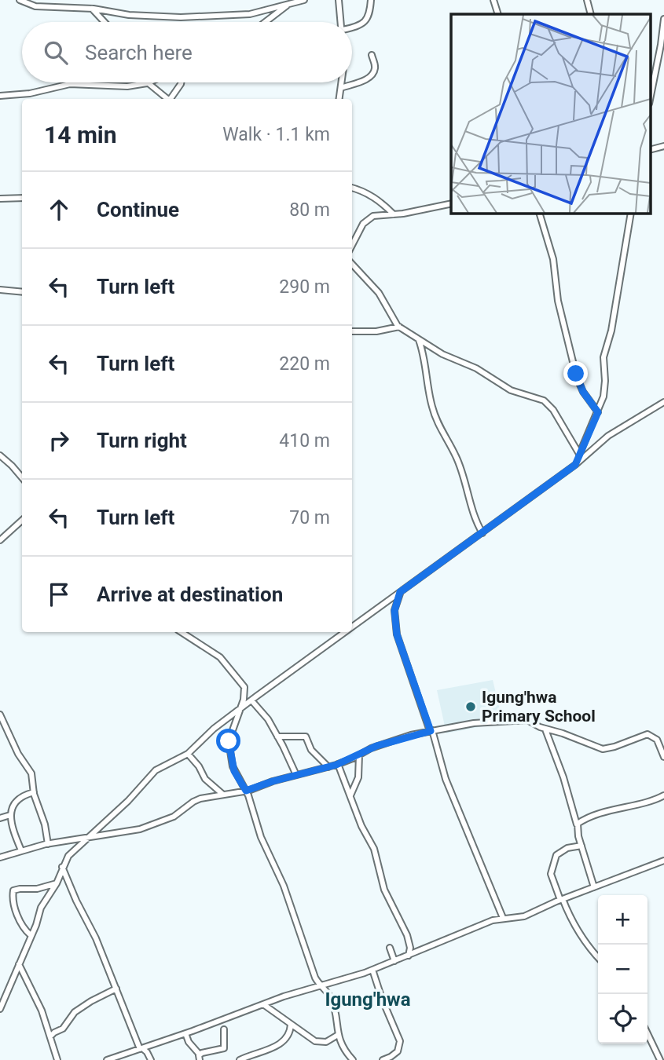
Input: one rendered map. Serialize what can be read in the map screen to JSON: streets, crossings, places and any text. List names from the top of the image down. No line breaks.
{"districts":["Igung'hwa"],"places":["Igung'hwa Primary School"],"page":{"search":"Search here","heading":["14 min","Walk · 1.1 km"],"list":[["Continue","80 m"],["Turn left","290 m"],["Turn left","220 m"],["Turn right","410 m"],["Turn left","70 m"],"Arrive at destination"],"map_buttons":["+","−"]}}
